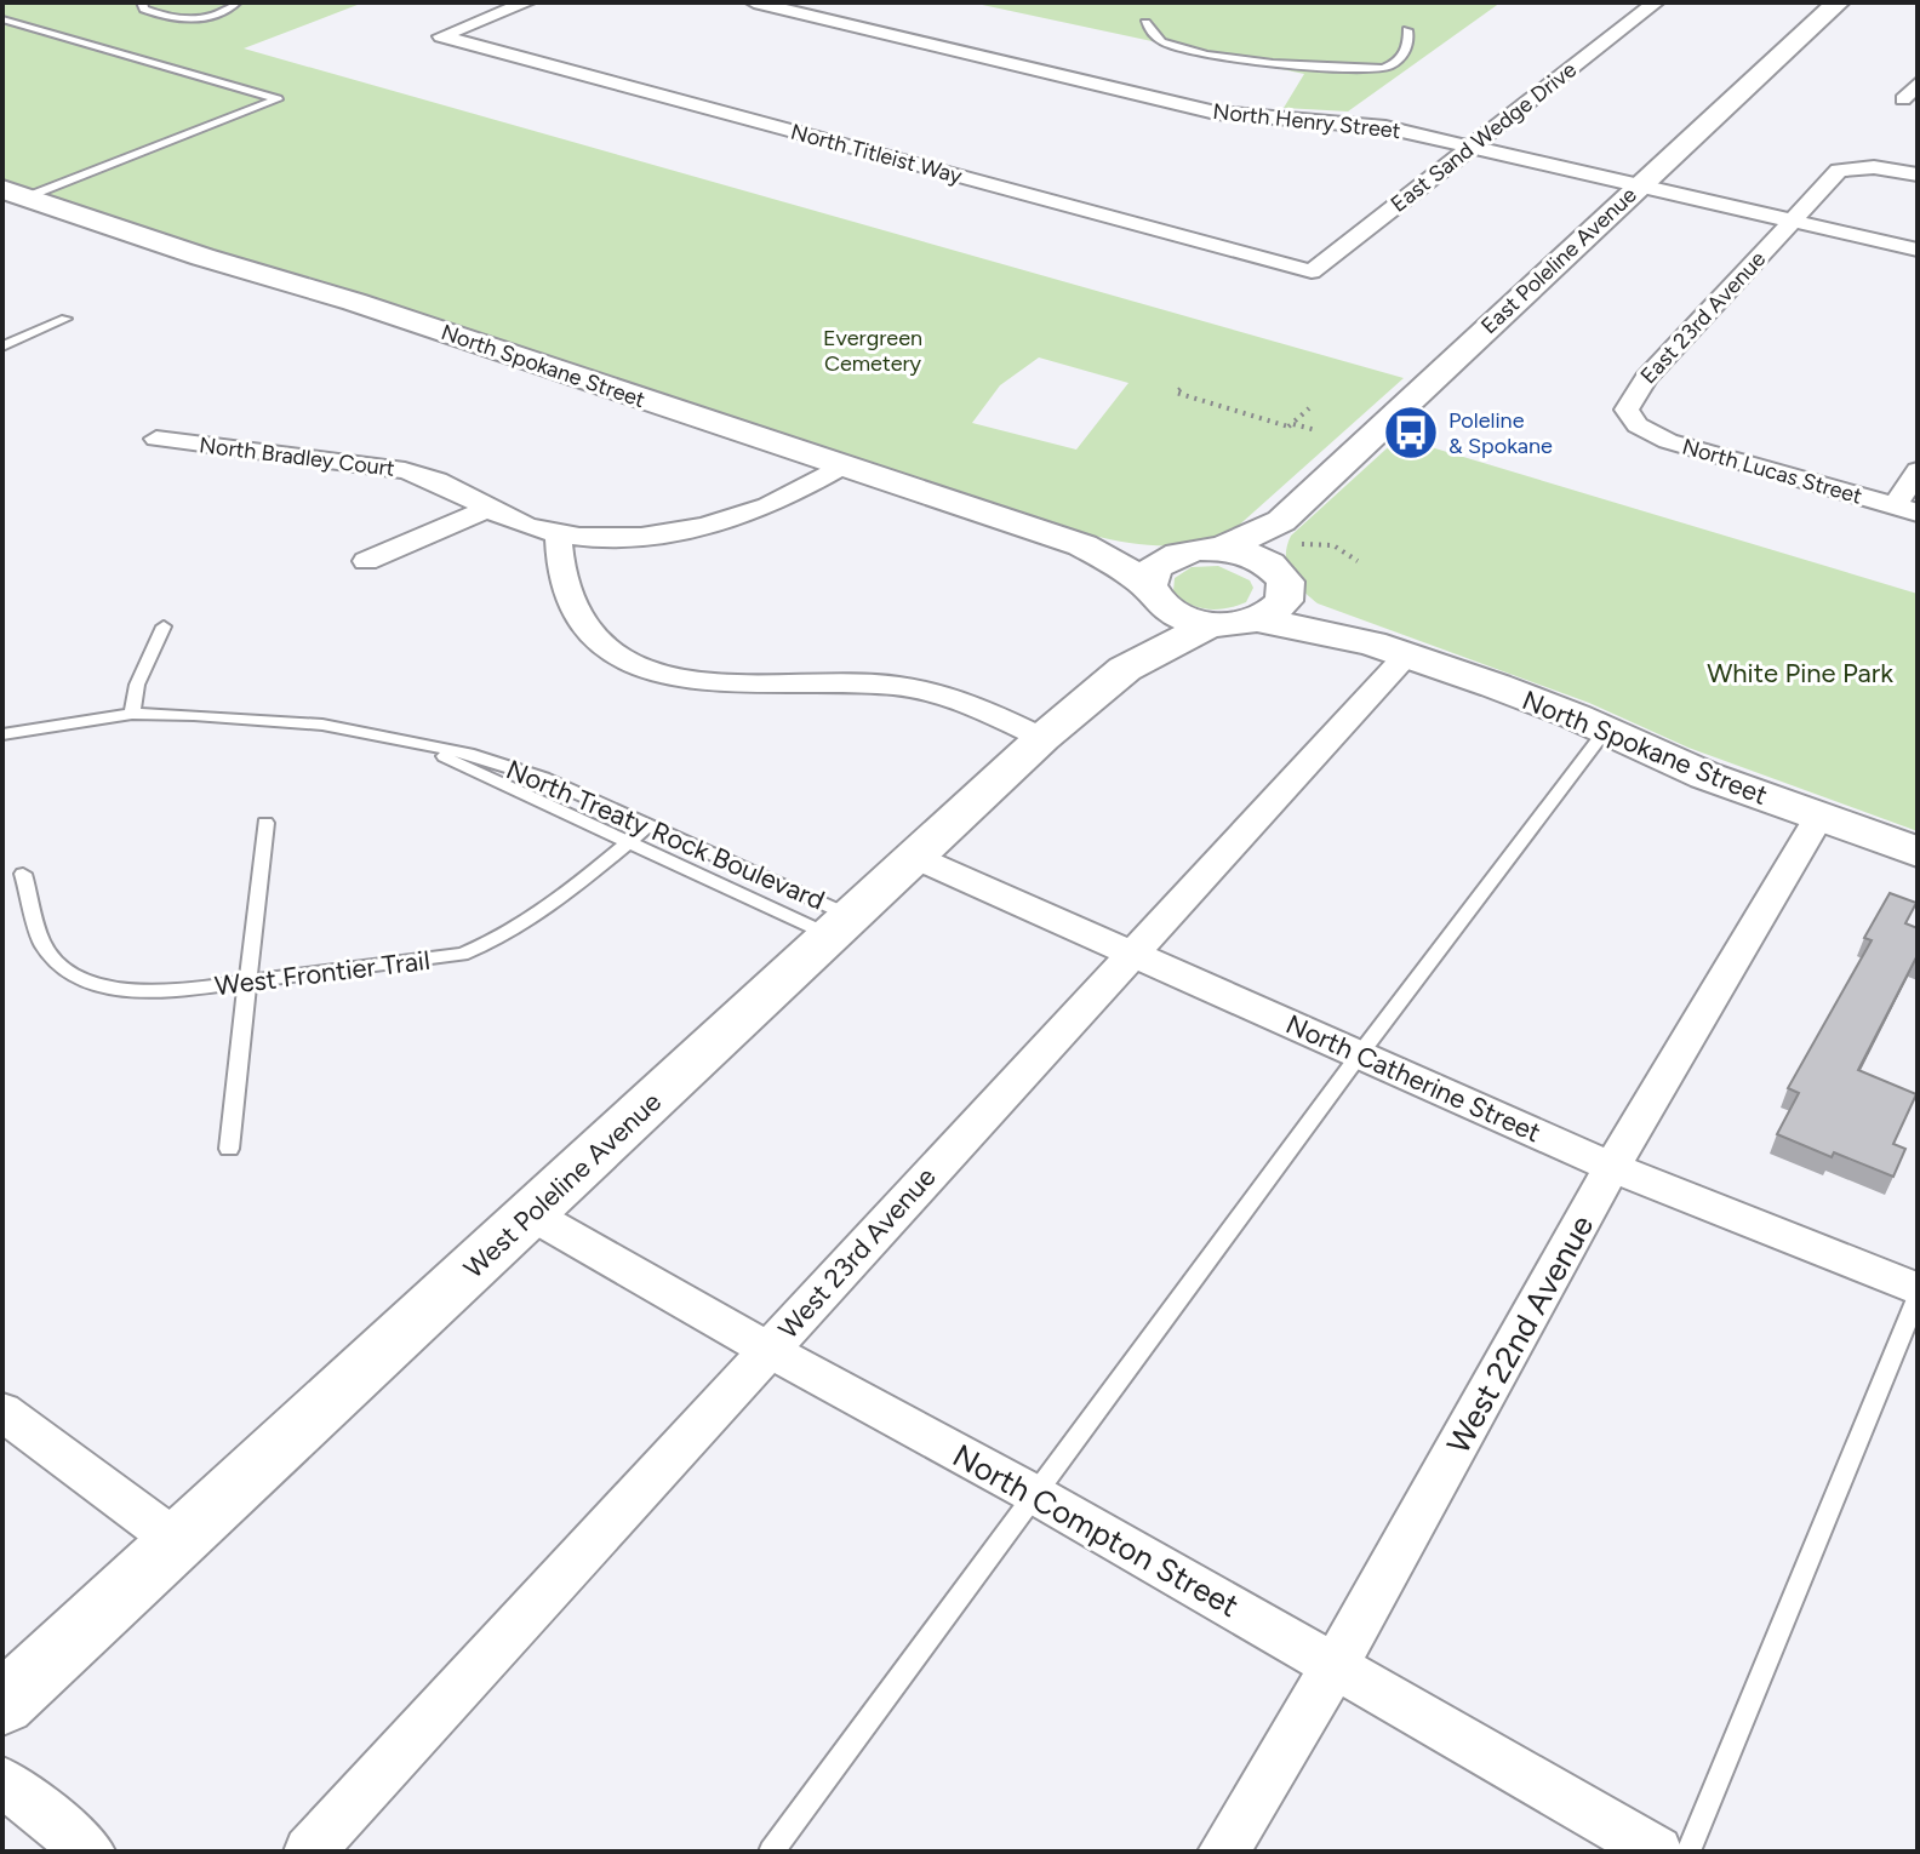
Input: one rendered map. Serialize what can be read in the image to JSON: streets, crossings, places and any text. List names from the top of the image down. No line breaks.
{"streets":{"street":["North Henry Street","East Sand Wedge Drive","North Titleist Way","East Poleline Avenue","East 23rd Avenue","North Spokane Street","North Bradley Court","North Lucas Street","North Catherine Street","West Poleline Avenue","West 23rd Avenue","West 22nd Avenue","North Compton Street"],"lane":["North Treaty Rock Boulevard","West Frontier Trail"]},"crossings":[["North Henry Street","East Sand Wedge Drive"],["North Henry Street","East Poleline Avenue"],["North Henry Street","East 23rd Avenue"],["East Sand Wedge Drive","North Titleist Way"],["East Poleline Avenue","North Spokane Street"],["East 23rd Avenue","North Lucas Street"],["North Spokane Street","West Poleline Avenue"],["North Spokane Street","West 23rd Avenue"],["North Spokane Street","West 22nd Avenue"],["North Treaty Rock Boulevard","West Frontier Trail"],["North Treaty Rock Boulevard","West Poleline Avenue"],["North Catherine Street","West Poleline Avenue"],["North Catherine Street","West 23rd Avenue"],["North Catherine Street","West 22nd Avenue"],["West Poleline Avenue","North Compton Street"],["West 23rd Avenue","North Compton Street"],["West 22nd Avenue","North Compton Street"]],"parks":["Evergreen Cemetery","White Pine Park"],"places":{"bus stop":["Poleline & Spokane"]}}
